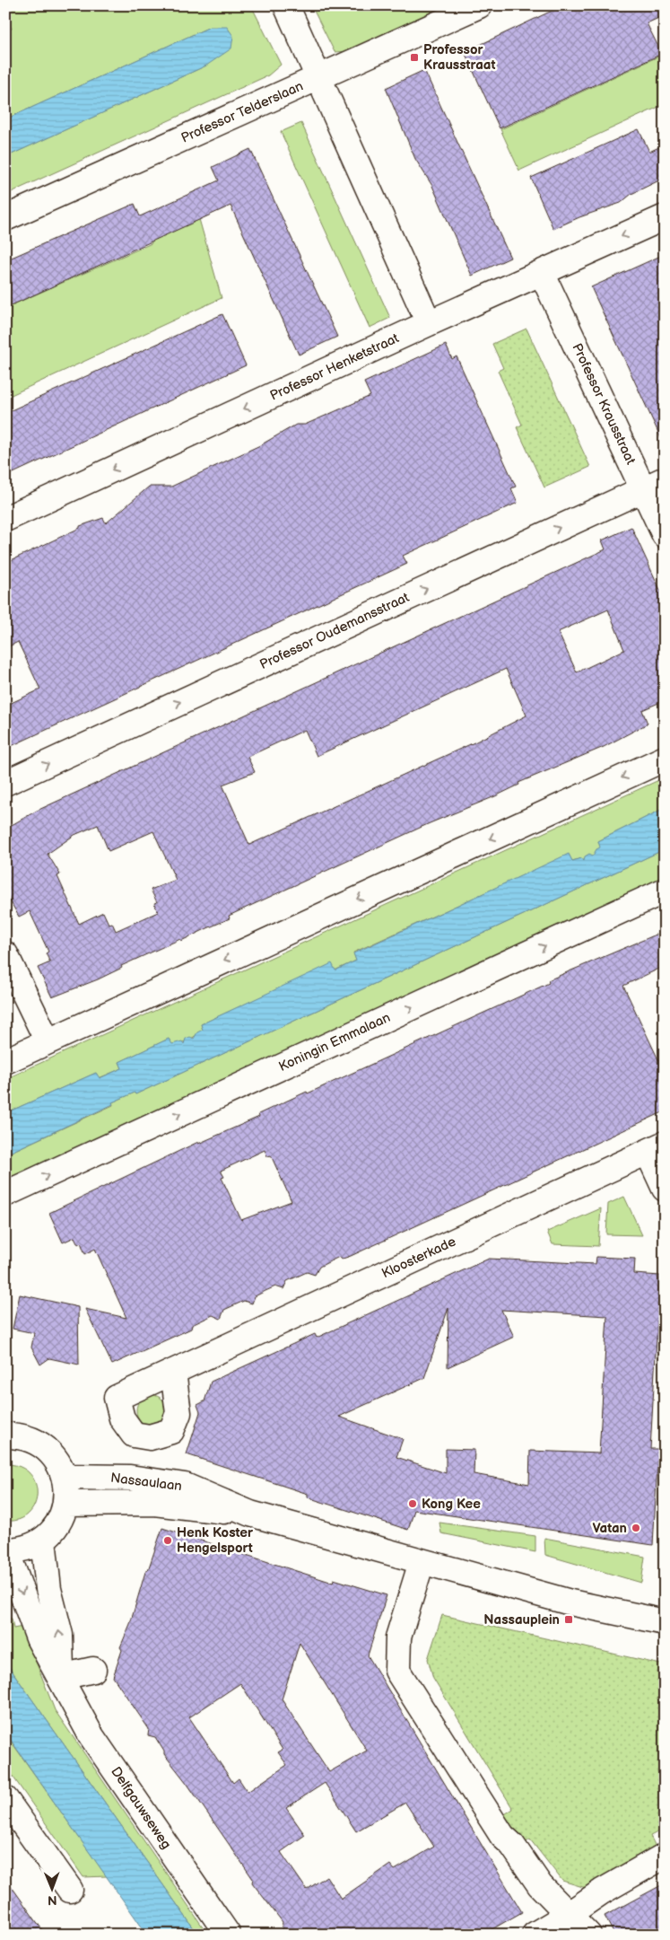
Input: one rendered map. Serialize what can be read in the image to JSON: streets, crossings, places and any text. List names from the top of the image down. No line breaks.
{"streets":{"street":["Professor Telderslaan","Professor Henketstraat","Professor Krausstraat","Professor Oudemansstraat","Koningin Emmalaan","Kloosterkade","Nassaulaan","Delfgauwseweg"]},"crossings":[["Professor Henketstraat","Professor Krausstraat"],["Professor Krausstraat","Professor Oudemansstraat"]],"one_way":["Professor Henketstraat","Professor Oudemansstraat"],"places":{"transit":["Professor Krausstraat","Nassauplein"],"other":["Kong Kee","Vatan","Henk Koster Hengelsport"]},"north":"bottom"}
